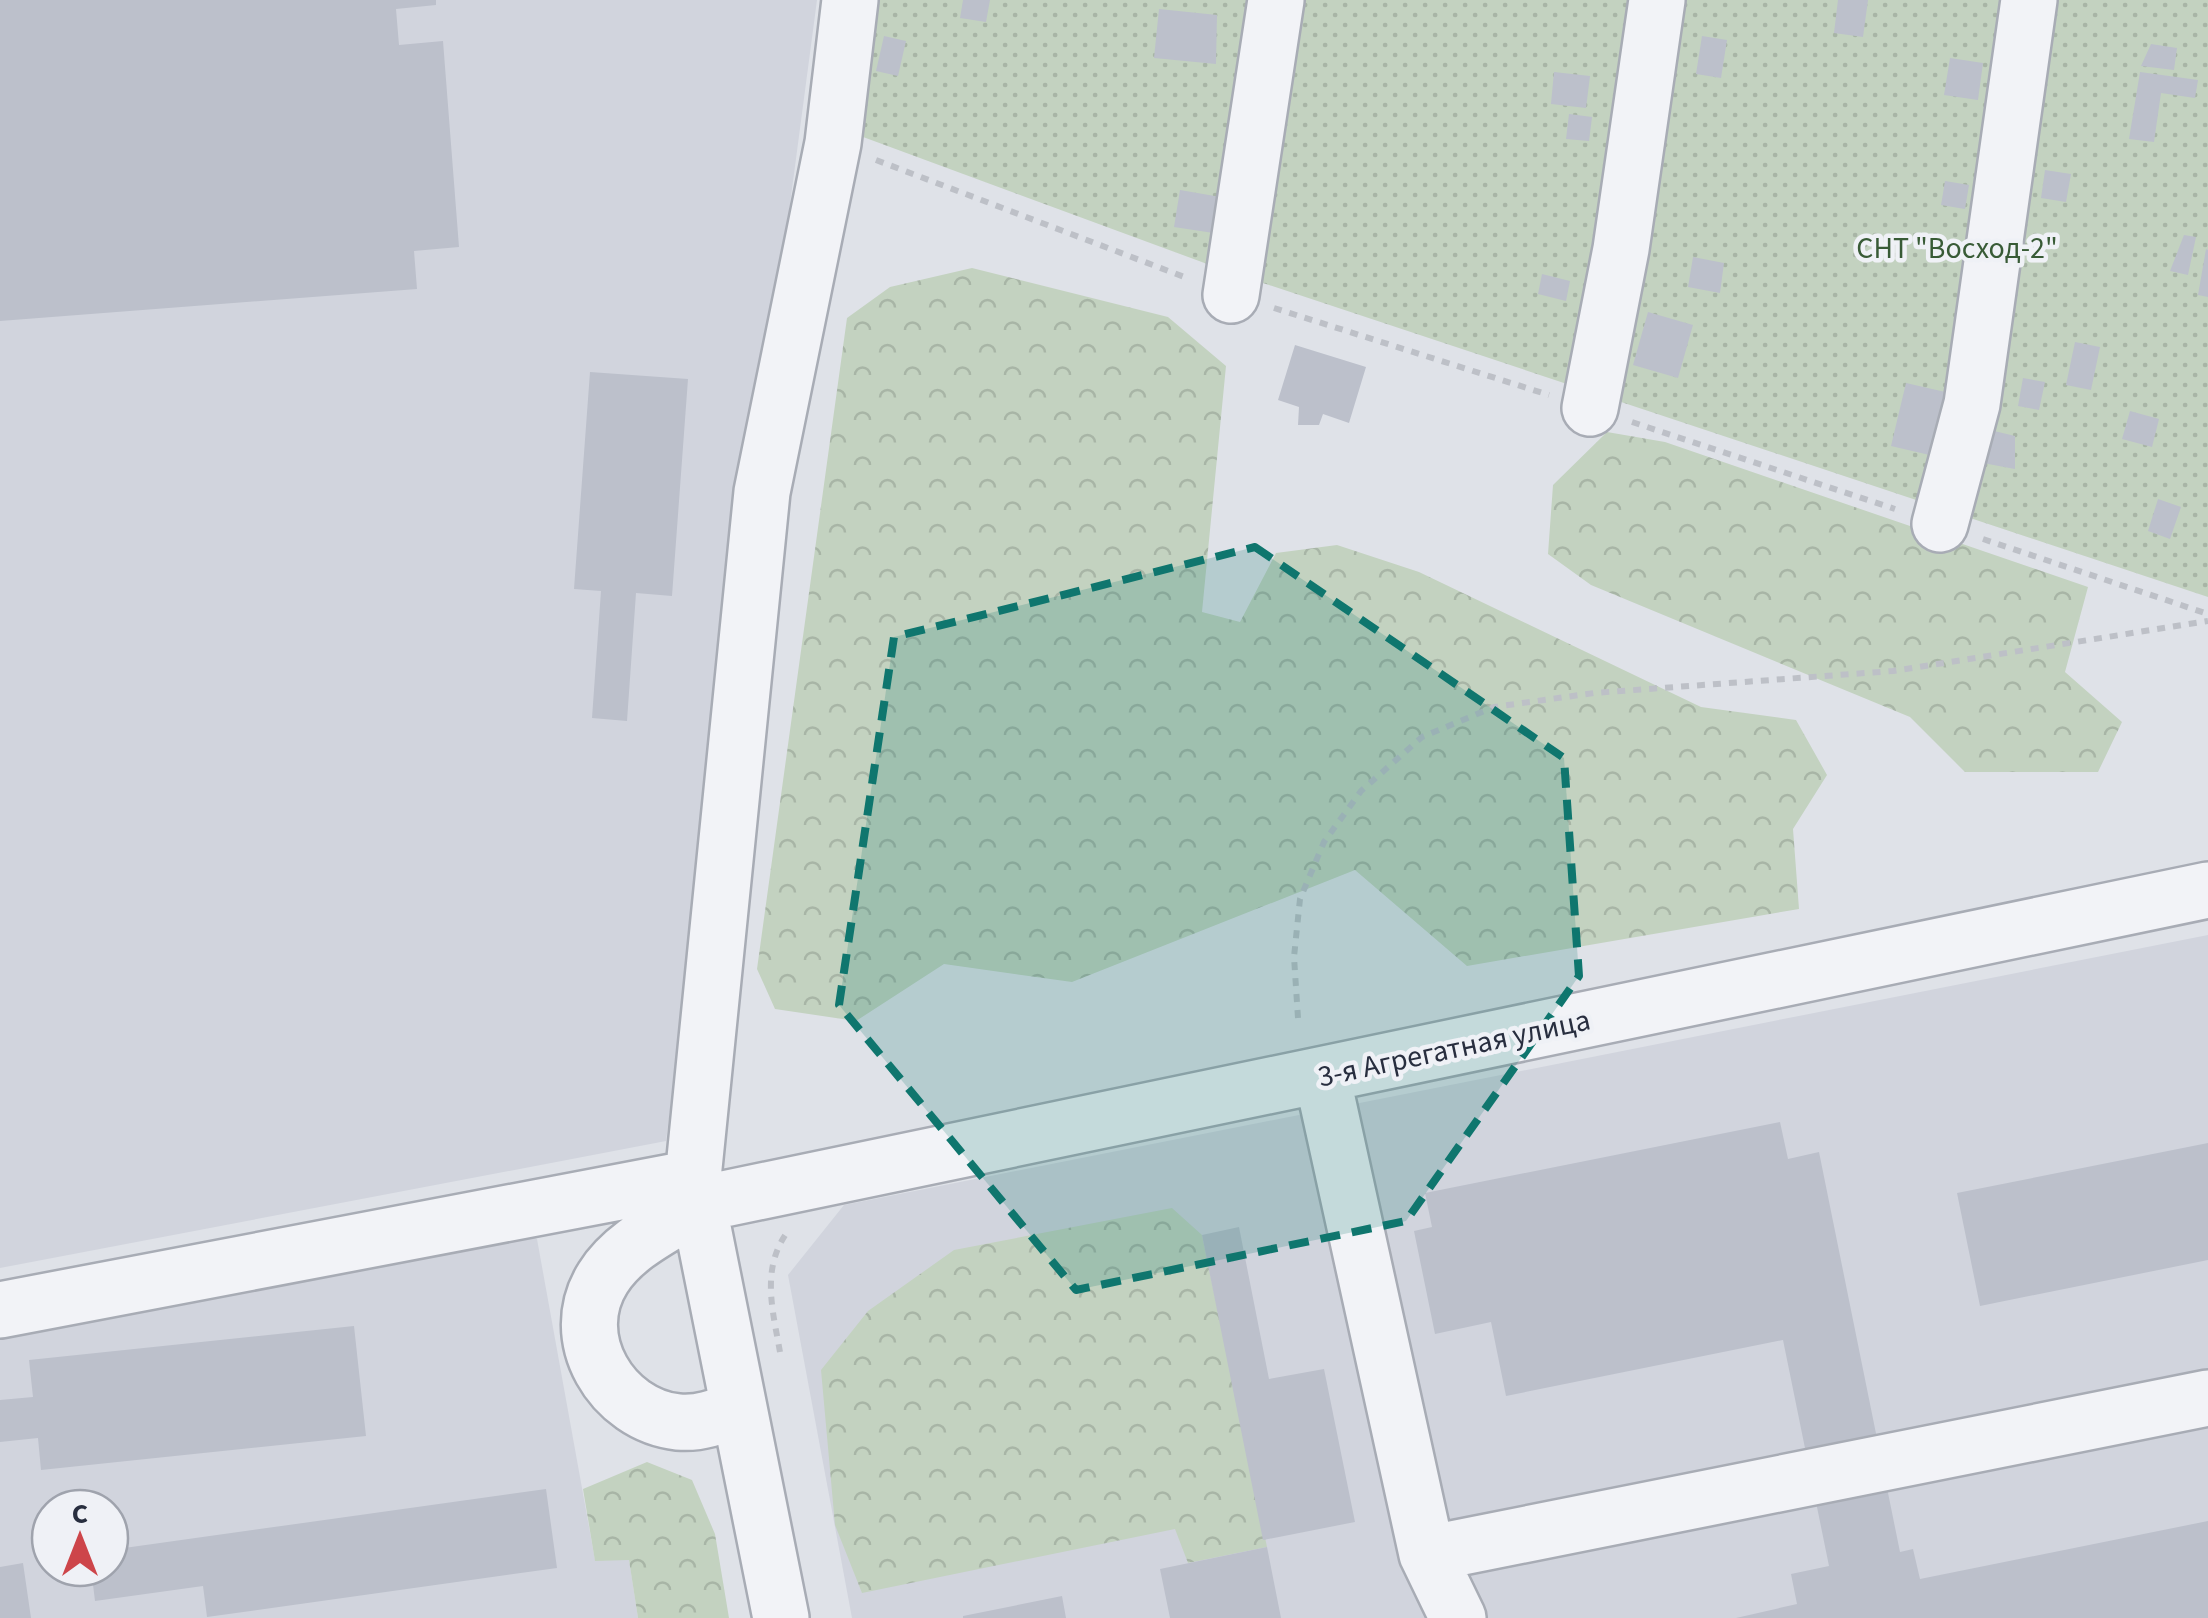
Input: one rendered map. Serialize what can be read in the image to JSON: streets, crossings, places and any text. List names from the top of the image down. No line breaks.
{"streets":{"street":["3-я Агрегатная улица"]},"parks":["СНТ \"Восход-2\""],"north":"top"}
